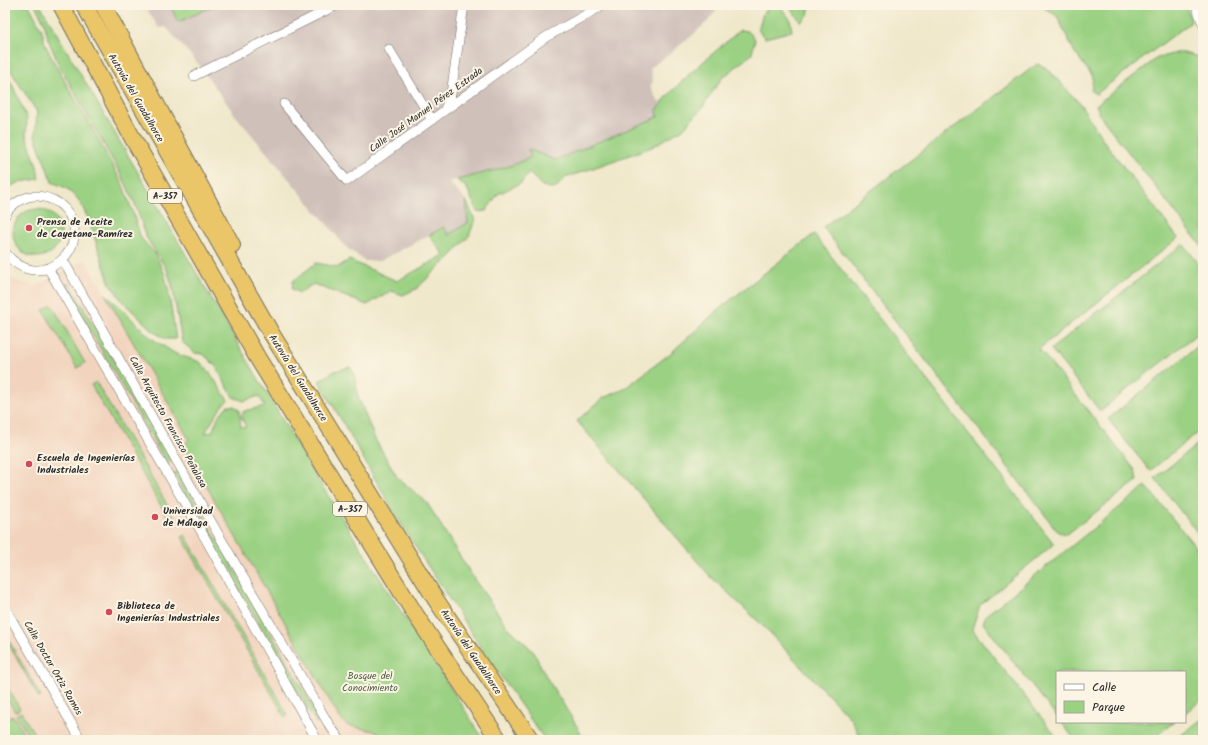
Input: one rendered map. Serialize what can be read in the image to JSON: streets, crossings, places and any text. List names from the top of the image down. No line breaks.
{"streets":{"highway":["Autovía del Guadalhorce","A-357"],"street":["Calle José Manuel Pérez Estrada","Calle Arquitecto Francisco Peñalosa","Calle Doctor Ortiz Ramos"]},"parks":["Bosque del Conocimiento"],"places":["Prensa de Aceite de Cayetano-Ramírez","Escuela de Ingenierías Industriales","Universidad de Málaga","Biblioteca de Ingenierías Industriales"],"legend":["Calle","Parque"]}
